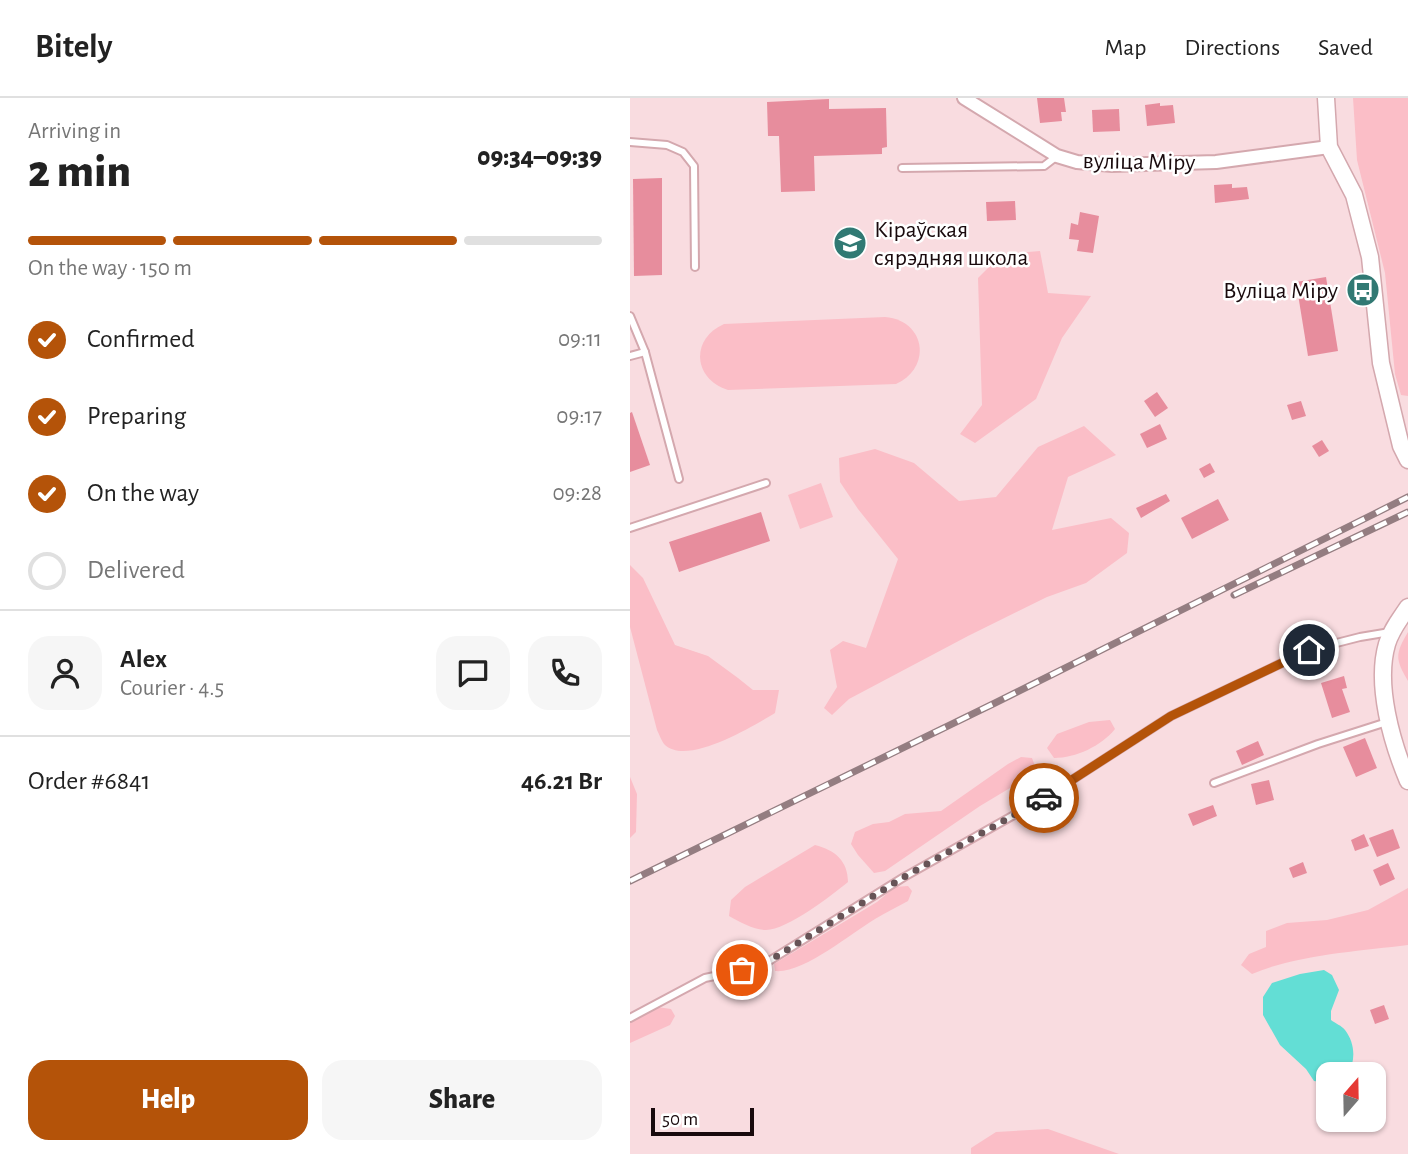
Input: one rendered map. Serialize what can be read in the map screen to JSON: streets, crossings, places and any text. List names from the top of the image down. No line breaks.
{"streets":{"street":["вуліца Міру"]},"places":{"school or university":["Кіраўская сярэдняя школа"],"bus stop":["Вуліца Міру"]},"scale_bar":"50 m","north":"top","page":{"header":"Bitely","nav":["Map","Directions","Saved"],"heading":["2 min","Arriving in","09:34–09:39"],"panel":["Alex","Courier · 4.5","Order #6841","46.21 Br"],"bar":"On the way · 150 m","list":[["Confirmed","09:11"],["Preparing","09:17"],["On the way","09:28"],"Delivered"],"buttons":["Help","Share"],"scale":"50 m"}}
